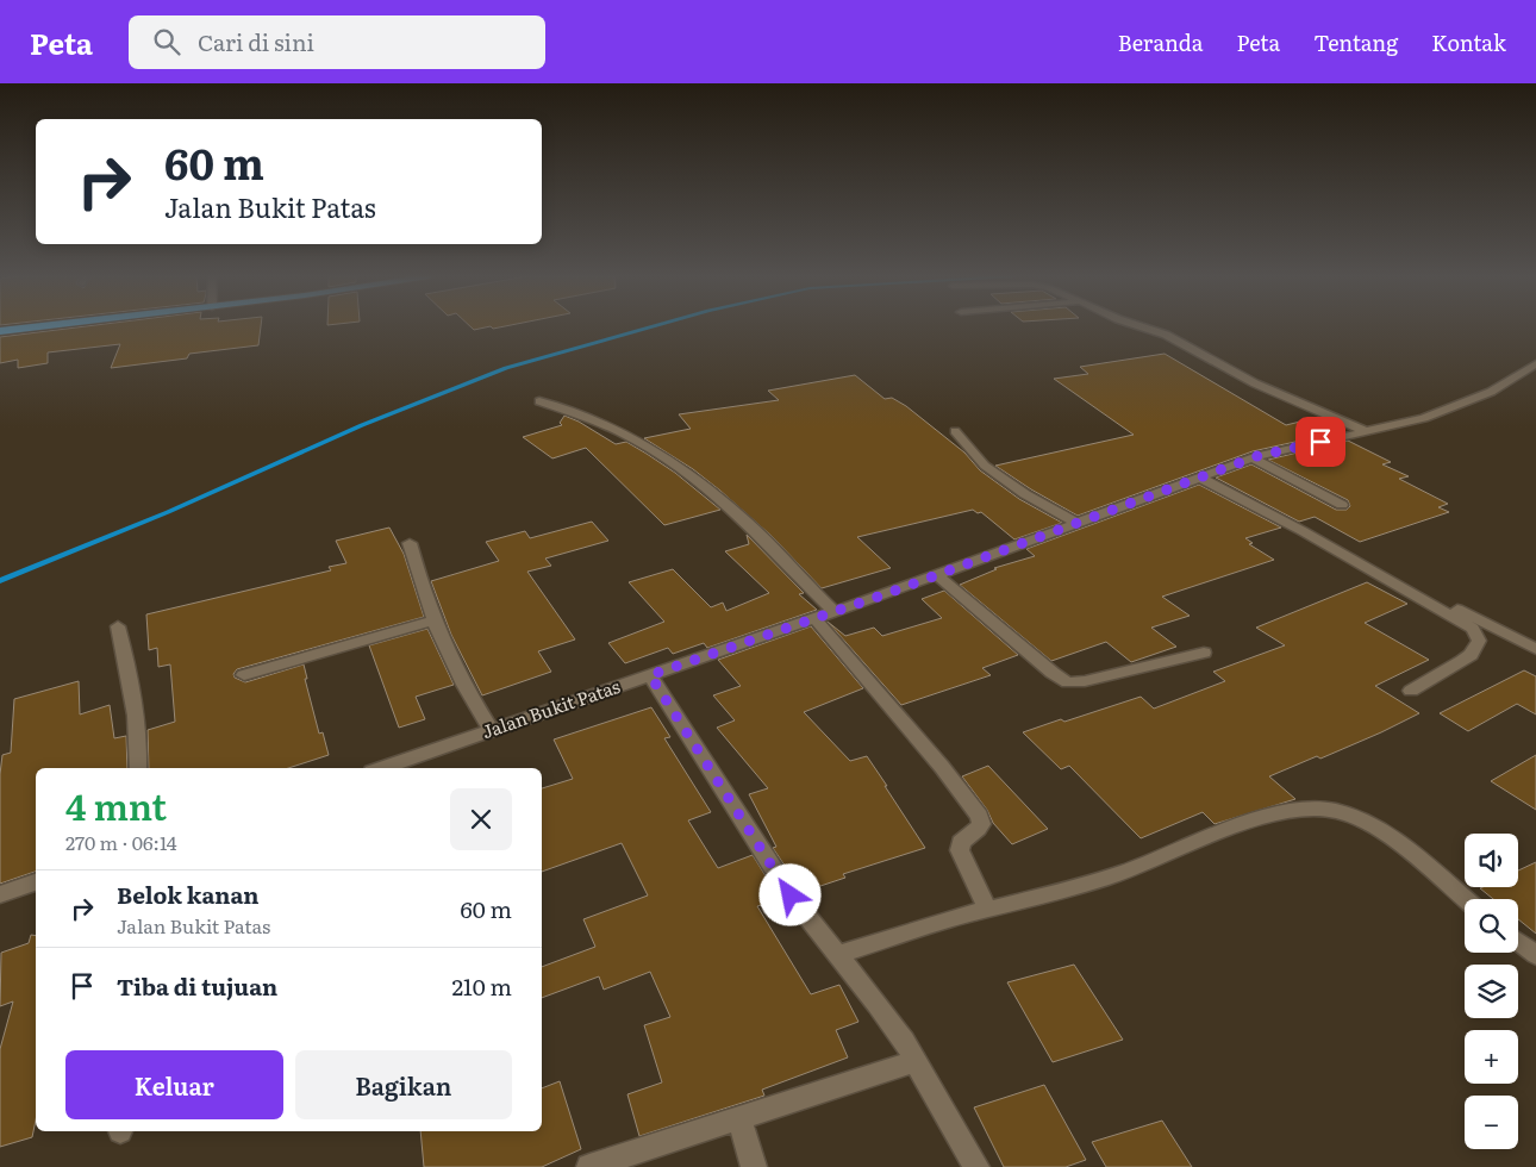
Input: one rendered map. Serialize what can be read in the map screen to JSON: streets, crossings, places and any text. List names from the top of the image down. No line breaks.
{"streets":{"street":["Jalan Bukit Patas"]},"page":{"header":"Peta","search":"Cari di sini","nav":["Beranda","Peta","Tentang","Kontak"],"turn":["60 m","Jalan Bukit Patas"],"heading":["4 mnt","270 m · 06:14"],"map_buttons":["+","−"],"list":[{"name":"Belok kanan","note":"Jalan Bukit Patas","value":"60 m"},{"name":"Tiba di tujuan","value":"210 m"}],"buttons":["Keluar","Bagikan"]}}
